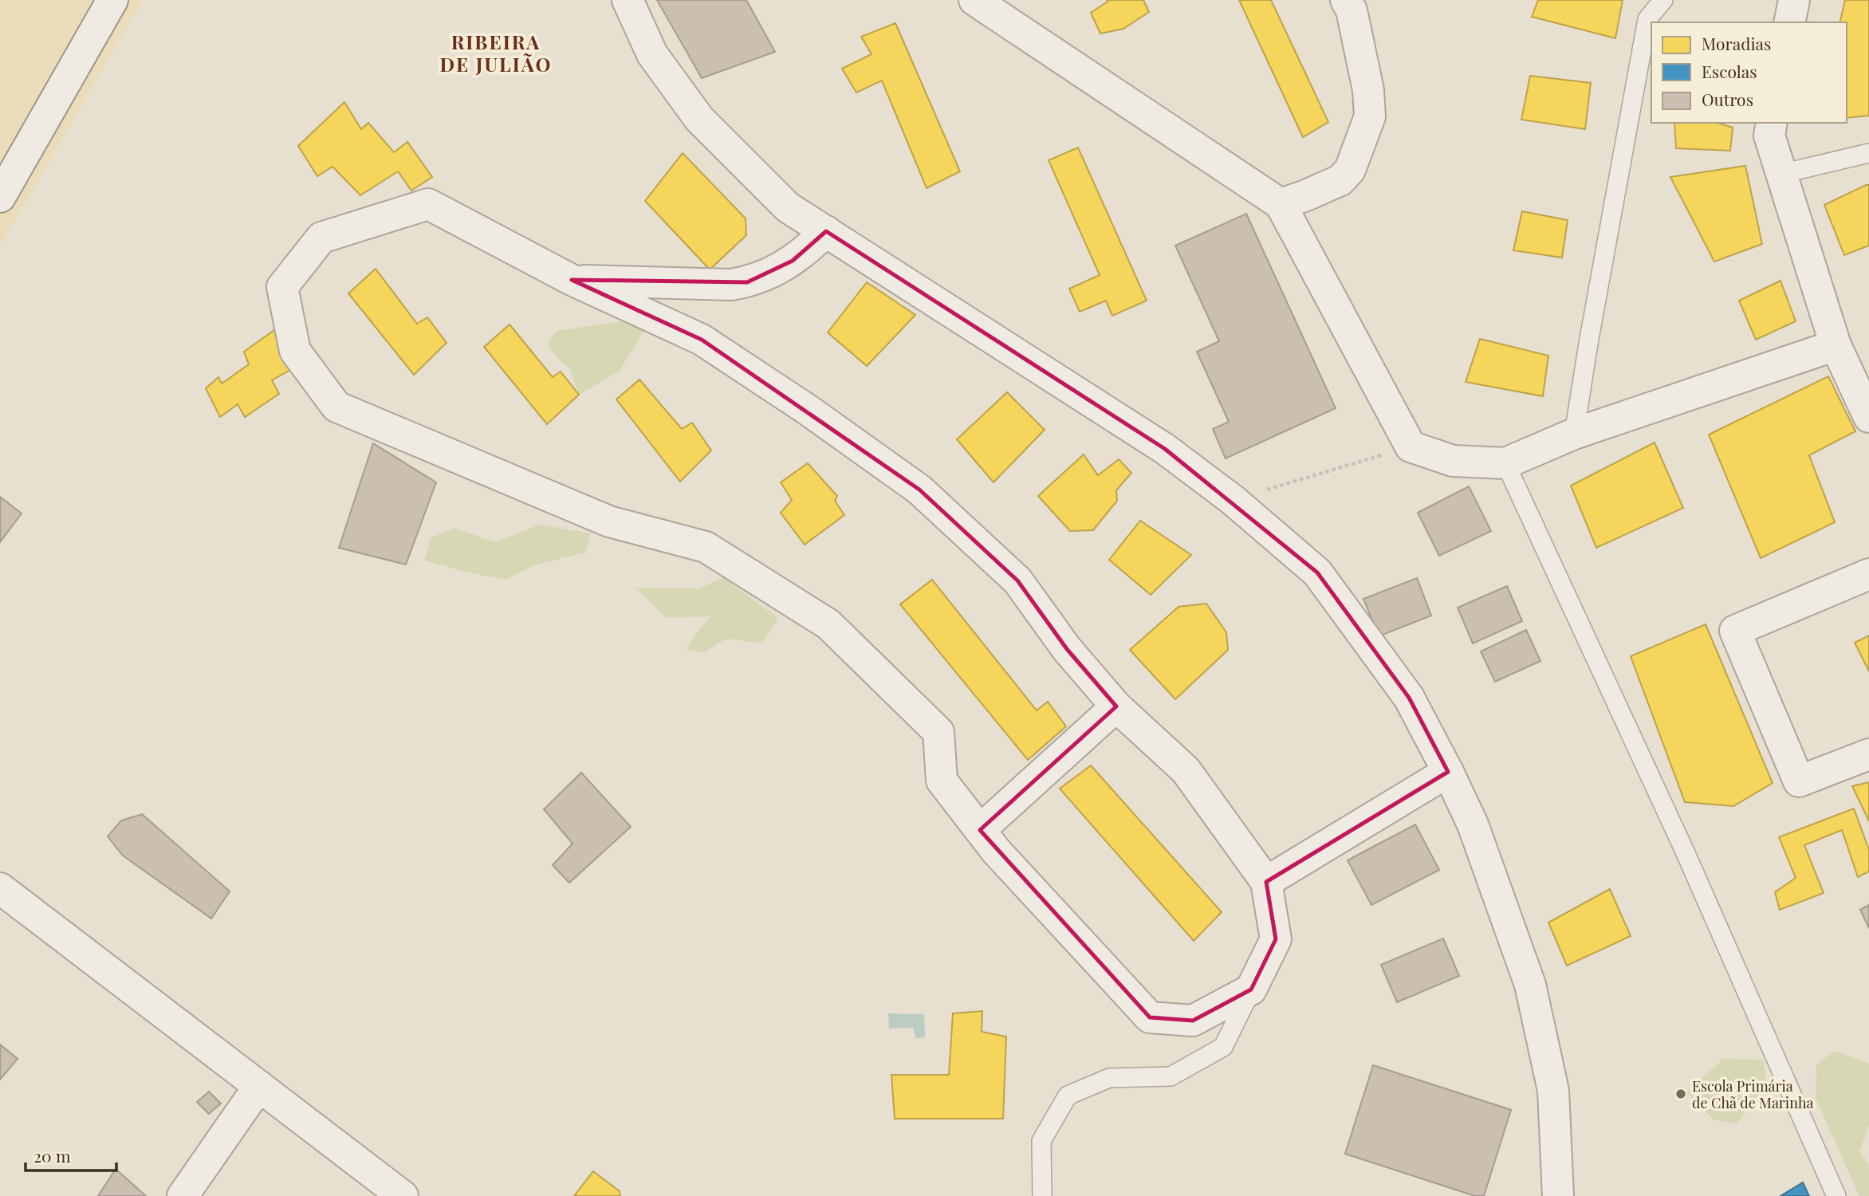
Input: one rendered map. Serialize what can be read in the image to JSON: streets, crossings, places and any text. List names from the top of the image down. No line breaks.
{"districts":["RIBEIRA DE JULIÃO"],"places":["Escola Primária de Chã de Marinha"],"legend":["Moradias","Escolas","Outros"],"scale_bar":"20 m"}
